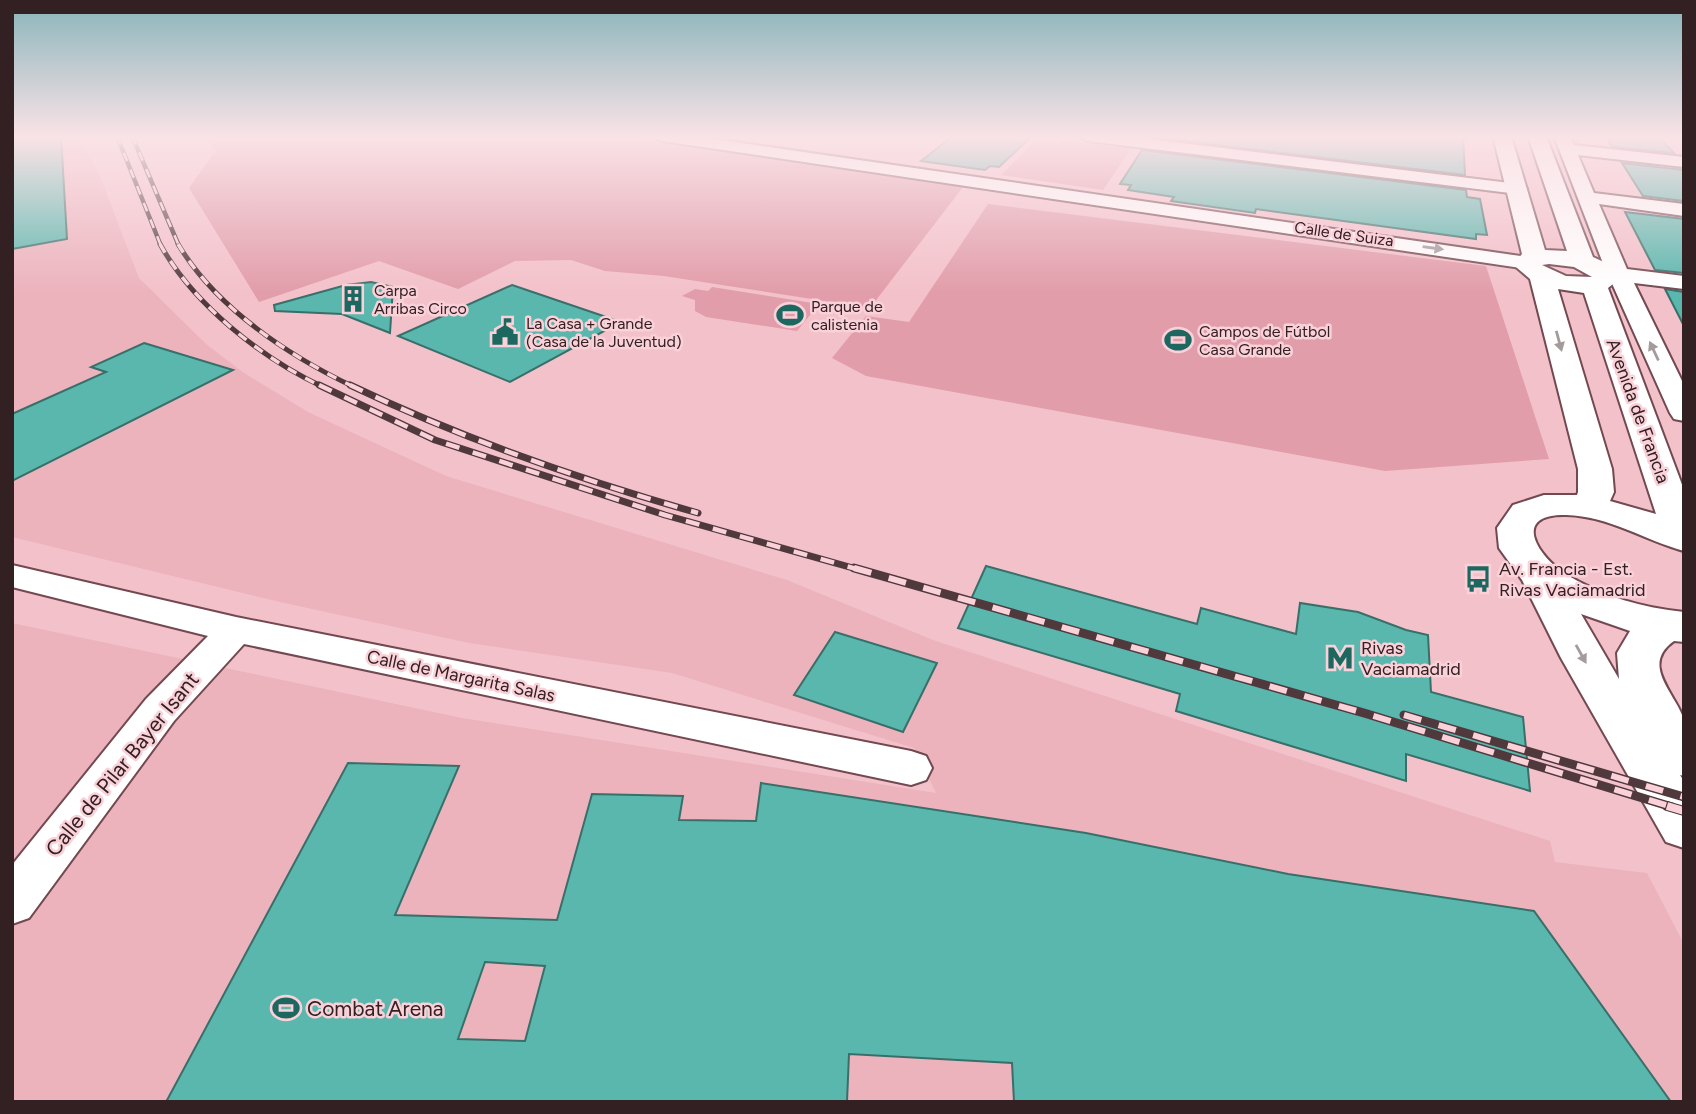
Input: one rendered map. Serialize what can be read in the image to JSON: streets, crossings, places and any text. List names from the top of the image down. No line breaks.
{"streets":{"street":["Calle de Suiza","Avenida de Francia","Calle de Margarita Salas","Calle de Pilar Bayer Isant"]},"crossings":[["Calle de Margarita Salas","Calle de Pilar Bayer Isant"]],"one_way":["Calle de Suiza"],"places":{"building":["Carpa Arribas Circo"],"sports":["Parque de calistenia","Campos de Fútbol Casa Grande","Combat Arena"],"public building":["La Casa + Grande (Casa de la Juventud)"],"bus stop":["Av. Francia - Est. Rivas Vaciamadrid"],"metro station":["Rivas Vaciamadrid"]}}
